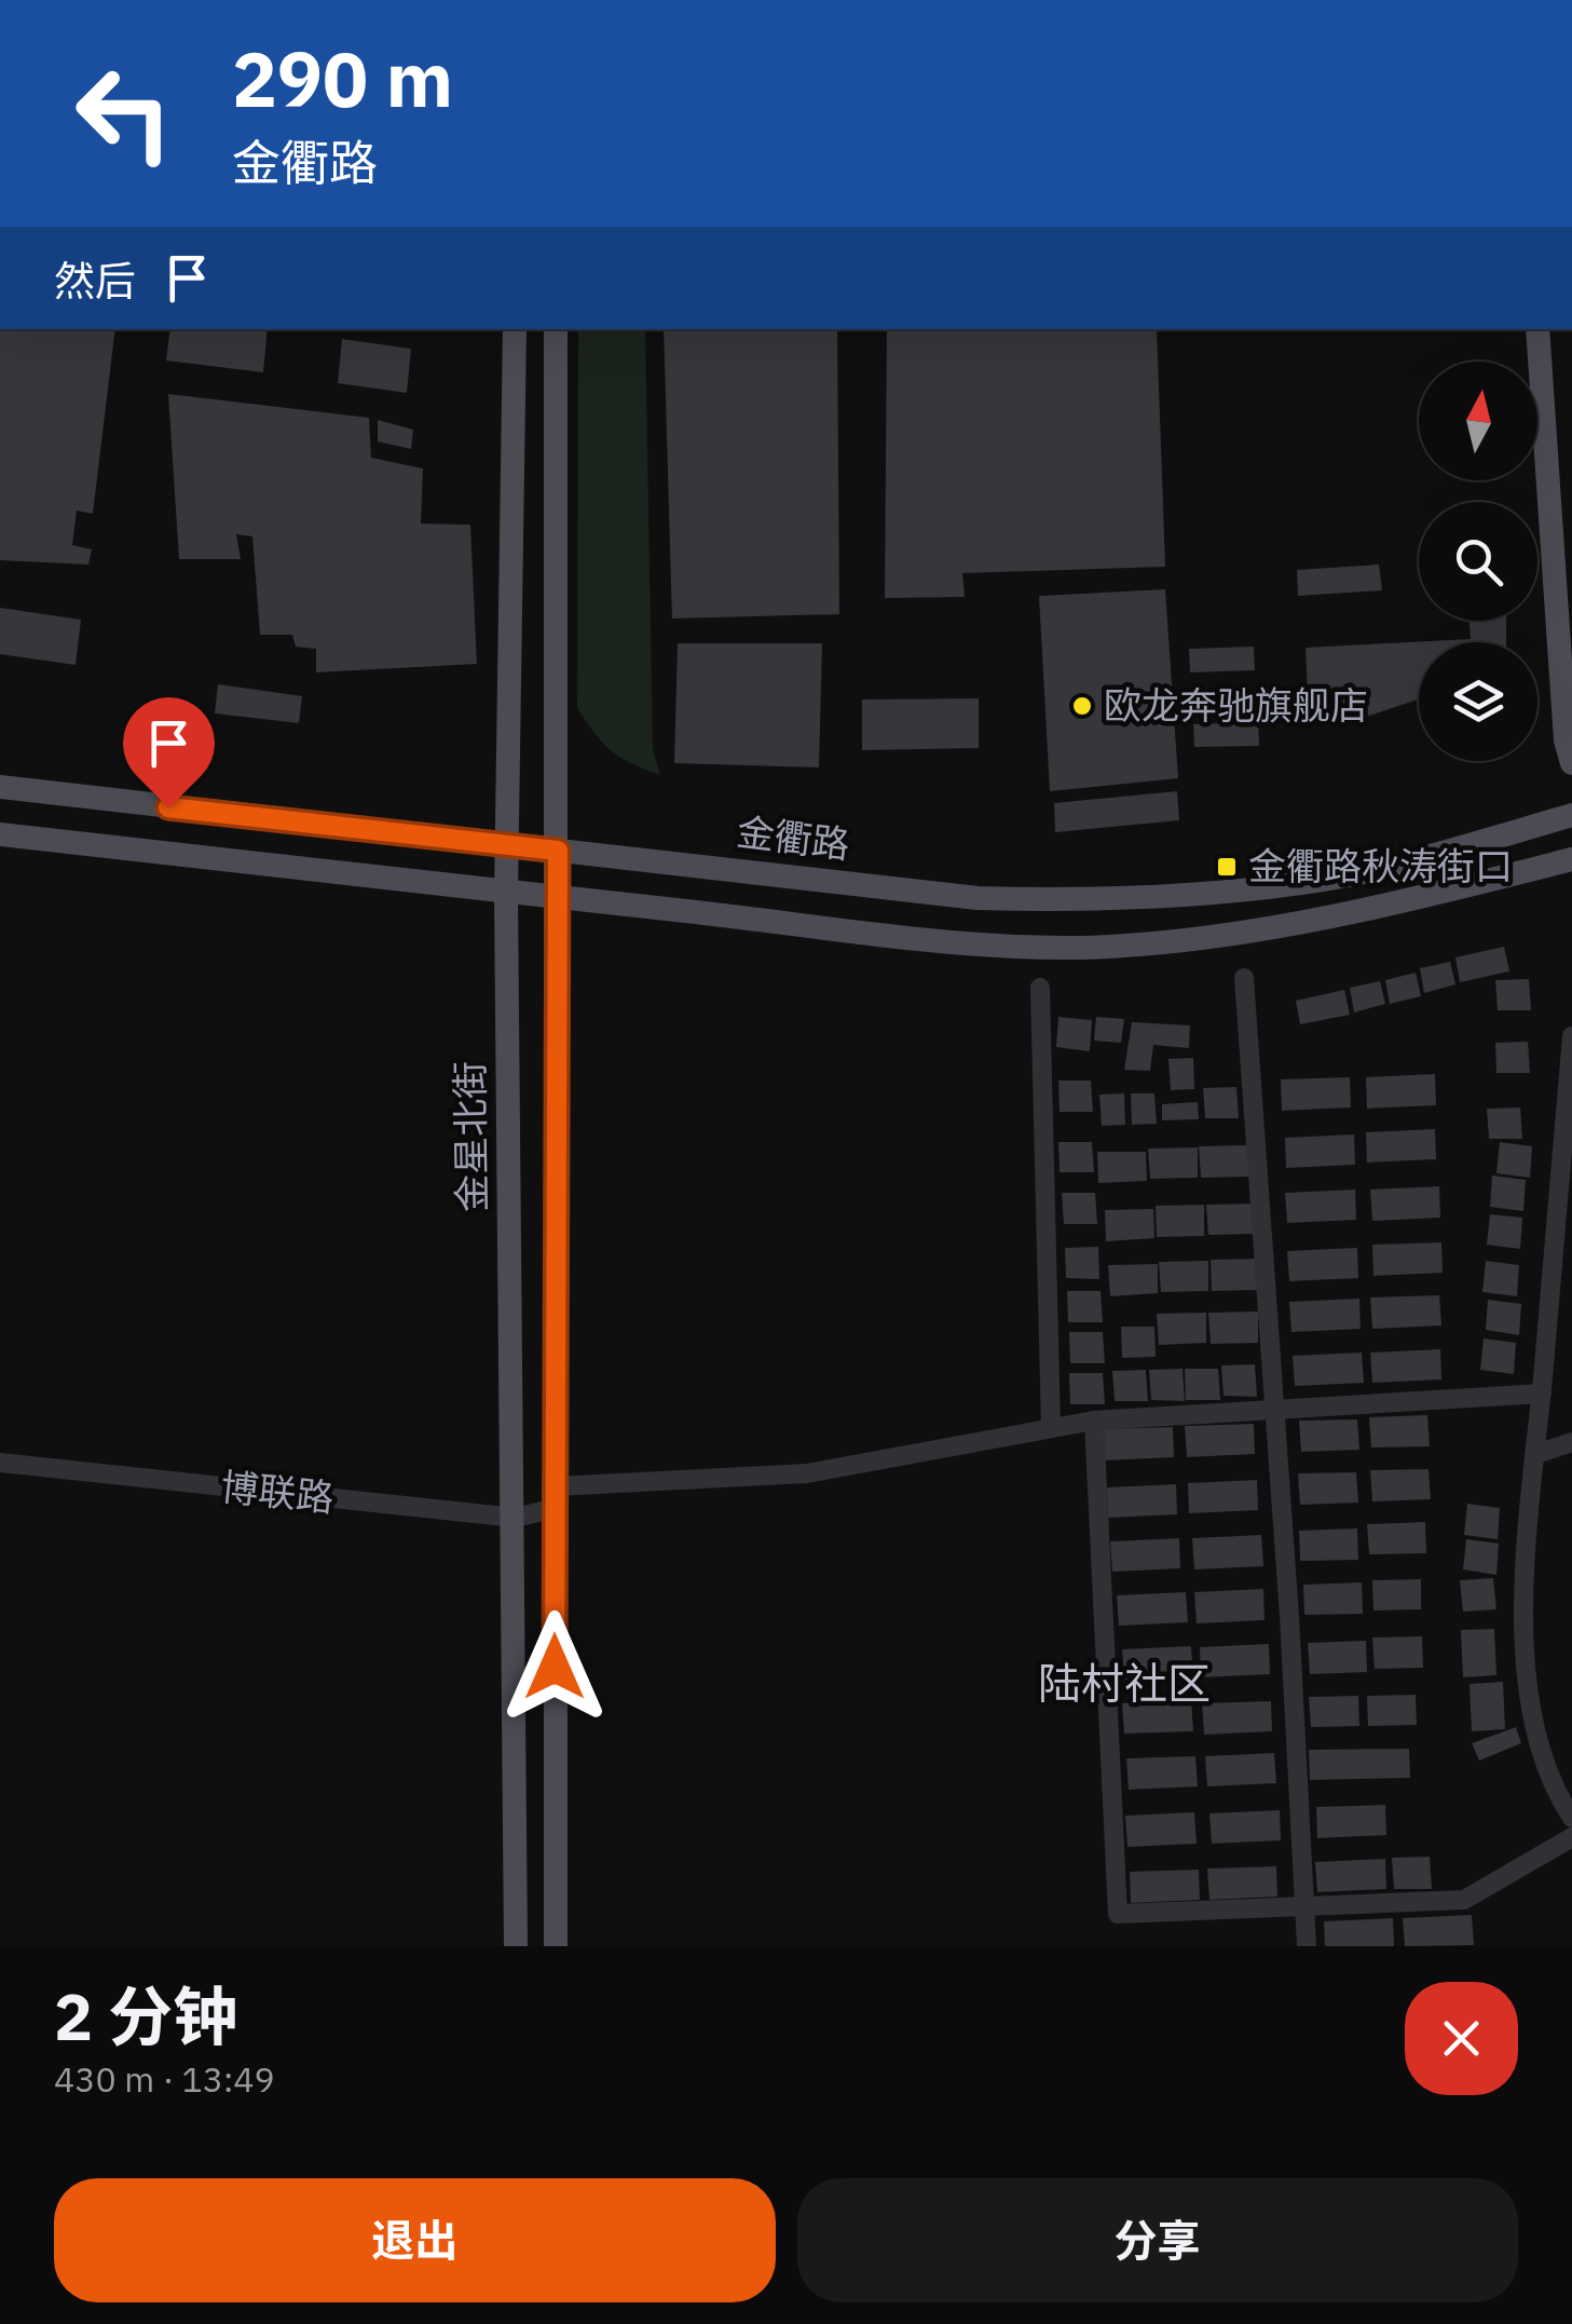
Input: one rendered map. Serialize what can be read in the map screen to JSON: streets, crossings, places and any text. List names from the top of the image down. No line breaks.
{"streets":{"main road":["金衢路","金星北街"],"street":["博联路"]},"crossings":[["金衢路","金星北街"],["金星北街","博联路"]],"districts":["陆村社区"],"places":{"other":["欧龙奔驰旗舰店"],"transit":["金衢路秋涛街口"]},"north":"top","page":{"turn":["290 m","金衢路"],"then":"然后","heading":["2 分钟","430 m · 13:49"],"buttons":["退出","分享"]}}
